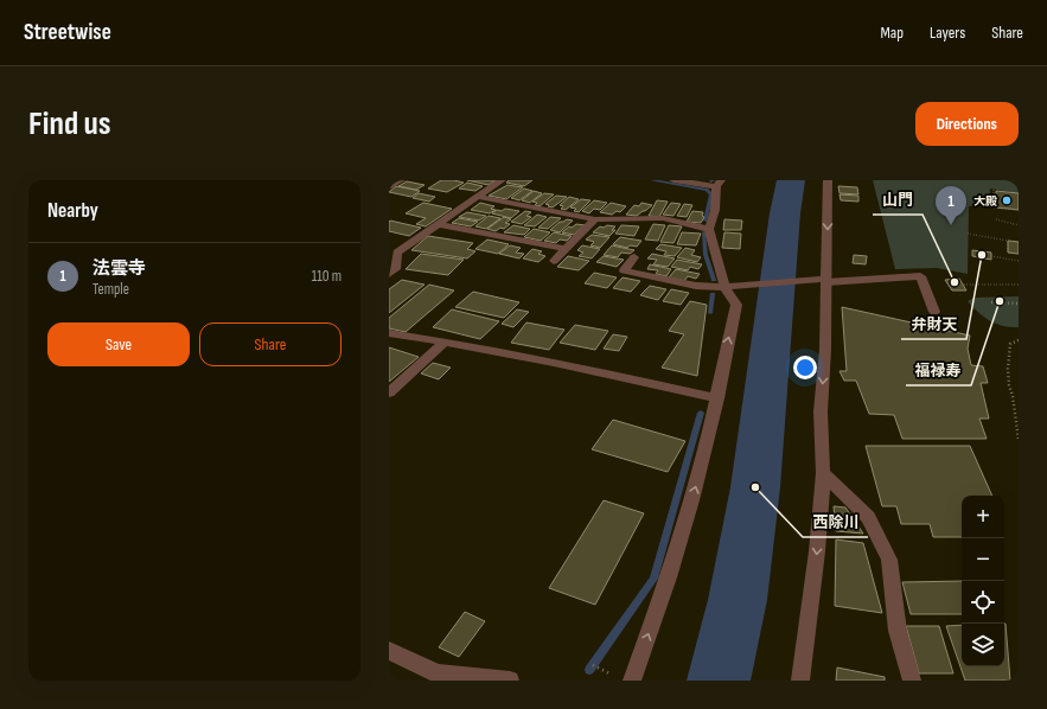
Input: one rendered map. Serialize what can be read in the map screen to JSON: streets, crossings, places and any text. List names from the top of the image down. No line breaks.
{"places":["大殿","弁財天","山門","福禄寿","西除川"],"page":{"header":"Streetwise","nav":["Map","Layers","Share"],"buttons":["Directions",["Save","Share"]],"title":"Find us","heading":"Nearby","pins":"1","list":[{"mark":"1","name":"法雲寺","note":"Temple","value":"110 m"}],"map_buttons":["+","−"]}}
